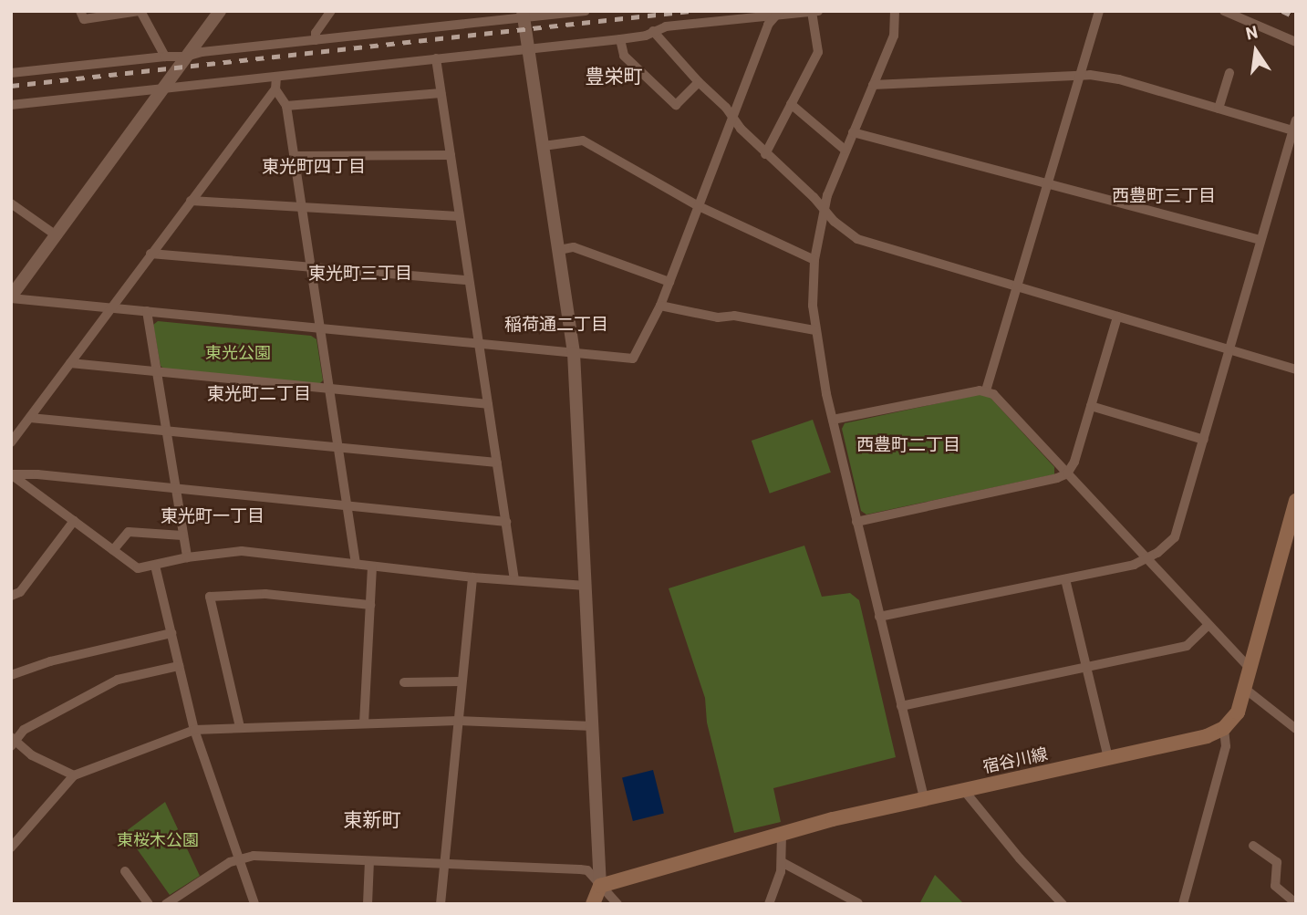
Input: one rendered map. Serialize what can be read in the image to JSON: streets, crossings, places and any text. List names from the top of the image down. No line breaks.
{"streets":{"main road":["宿谷川線"]},"districts":["豊栄町","東光町四丁目","西豊町三丁目","東光町三丁目","稲荷通二丁目","東光町二丁目","西豊町二丁目","東光町一丁目","東新町"],"parks":["東光公園","東桜木公園"],"north":"top"}
